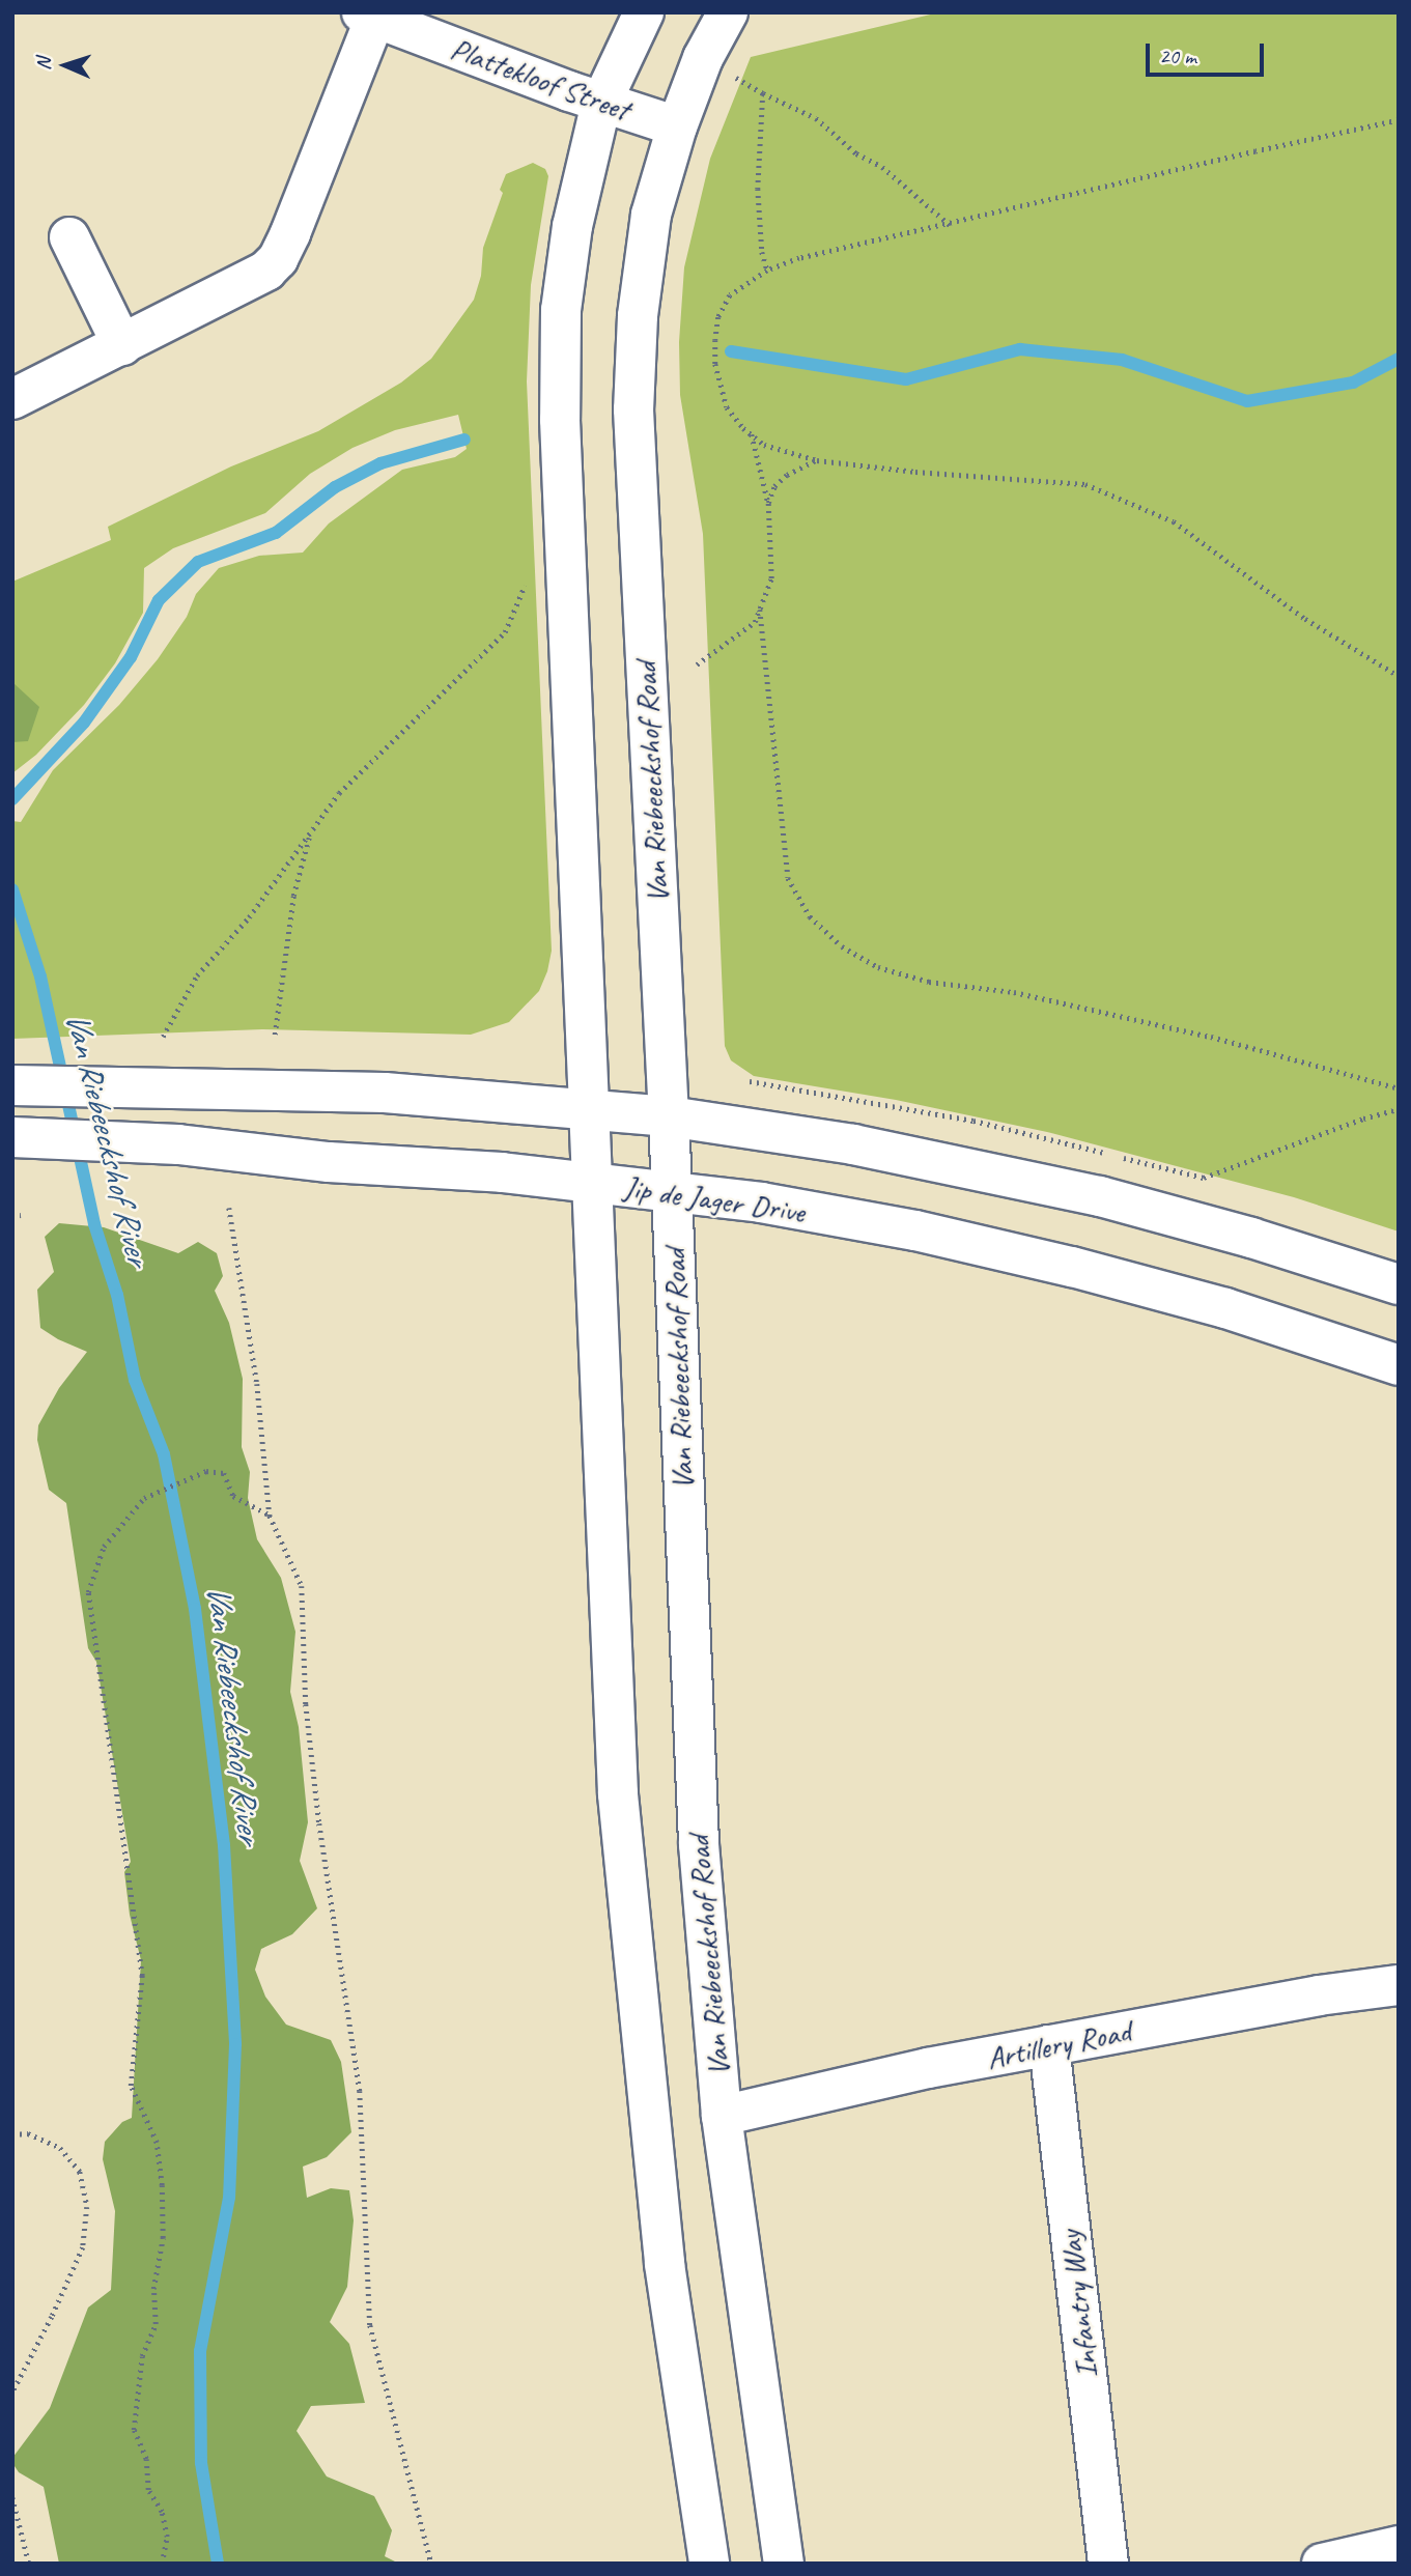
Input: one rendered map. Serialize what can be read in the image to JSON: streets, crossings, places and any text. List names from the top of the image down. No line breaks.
{"streets":{"street":["Plattekloof Street","Van Riebeeckshof Road","Jip de Jager Drive","Artillery Road","Infantry Way"]},"crossings":[["Plattekloof Street","Van Riebeeckshof Road"],["Van Riebeeckshof Road","Jip de Jager Drive"],["Van Riebeeckshof Road","Artillery Road"],["Artillery Road","Infantry Way"]],"water":["Van Riebeeckshof River"],"scale_bar":"20 m","north":"left"}
